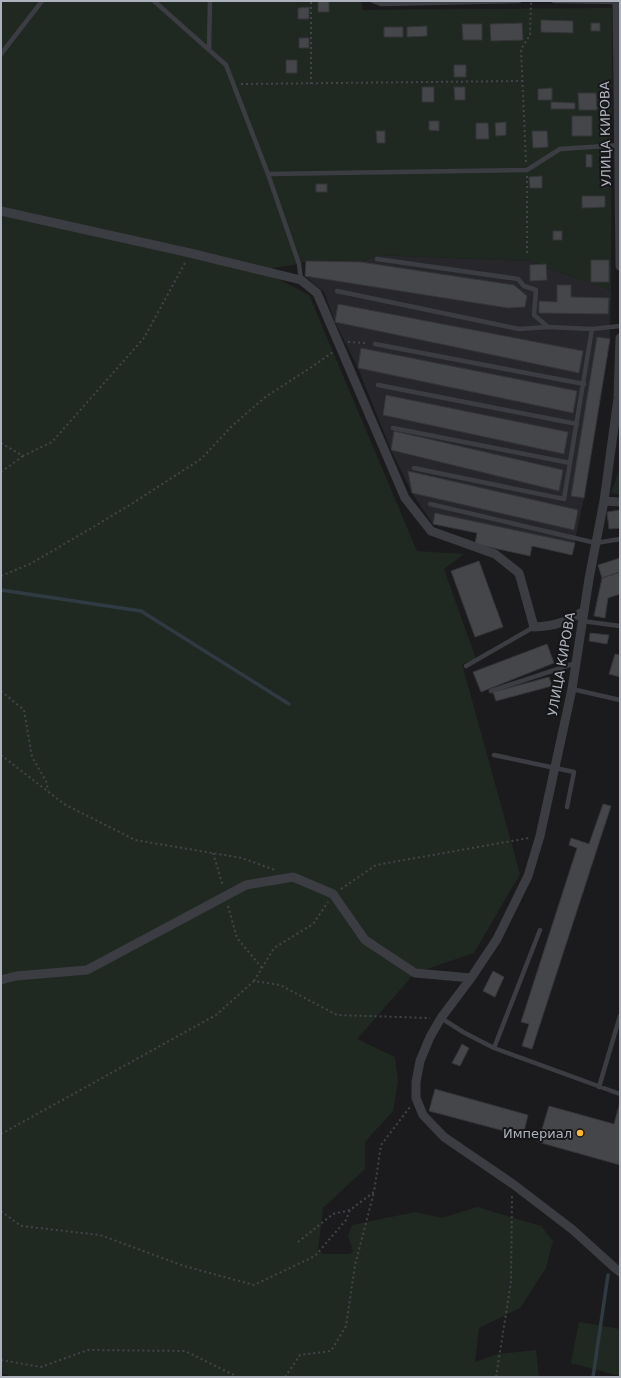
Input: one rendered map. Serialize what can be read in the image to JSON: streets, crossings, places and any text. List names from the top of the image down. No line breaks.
{"streets":{"street":["УЛИЦА КИРОВА"]},"places":["Империал"]}
